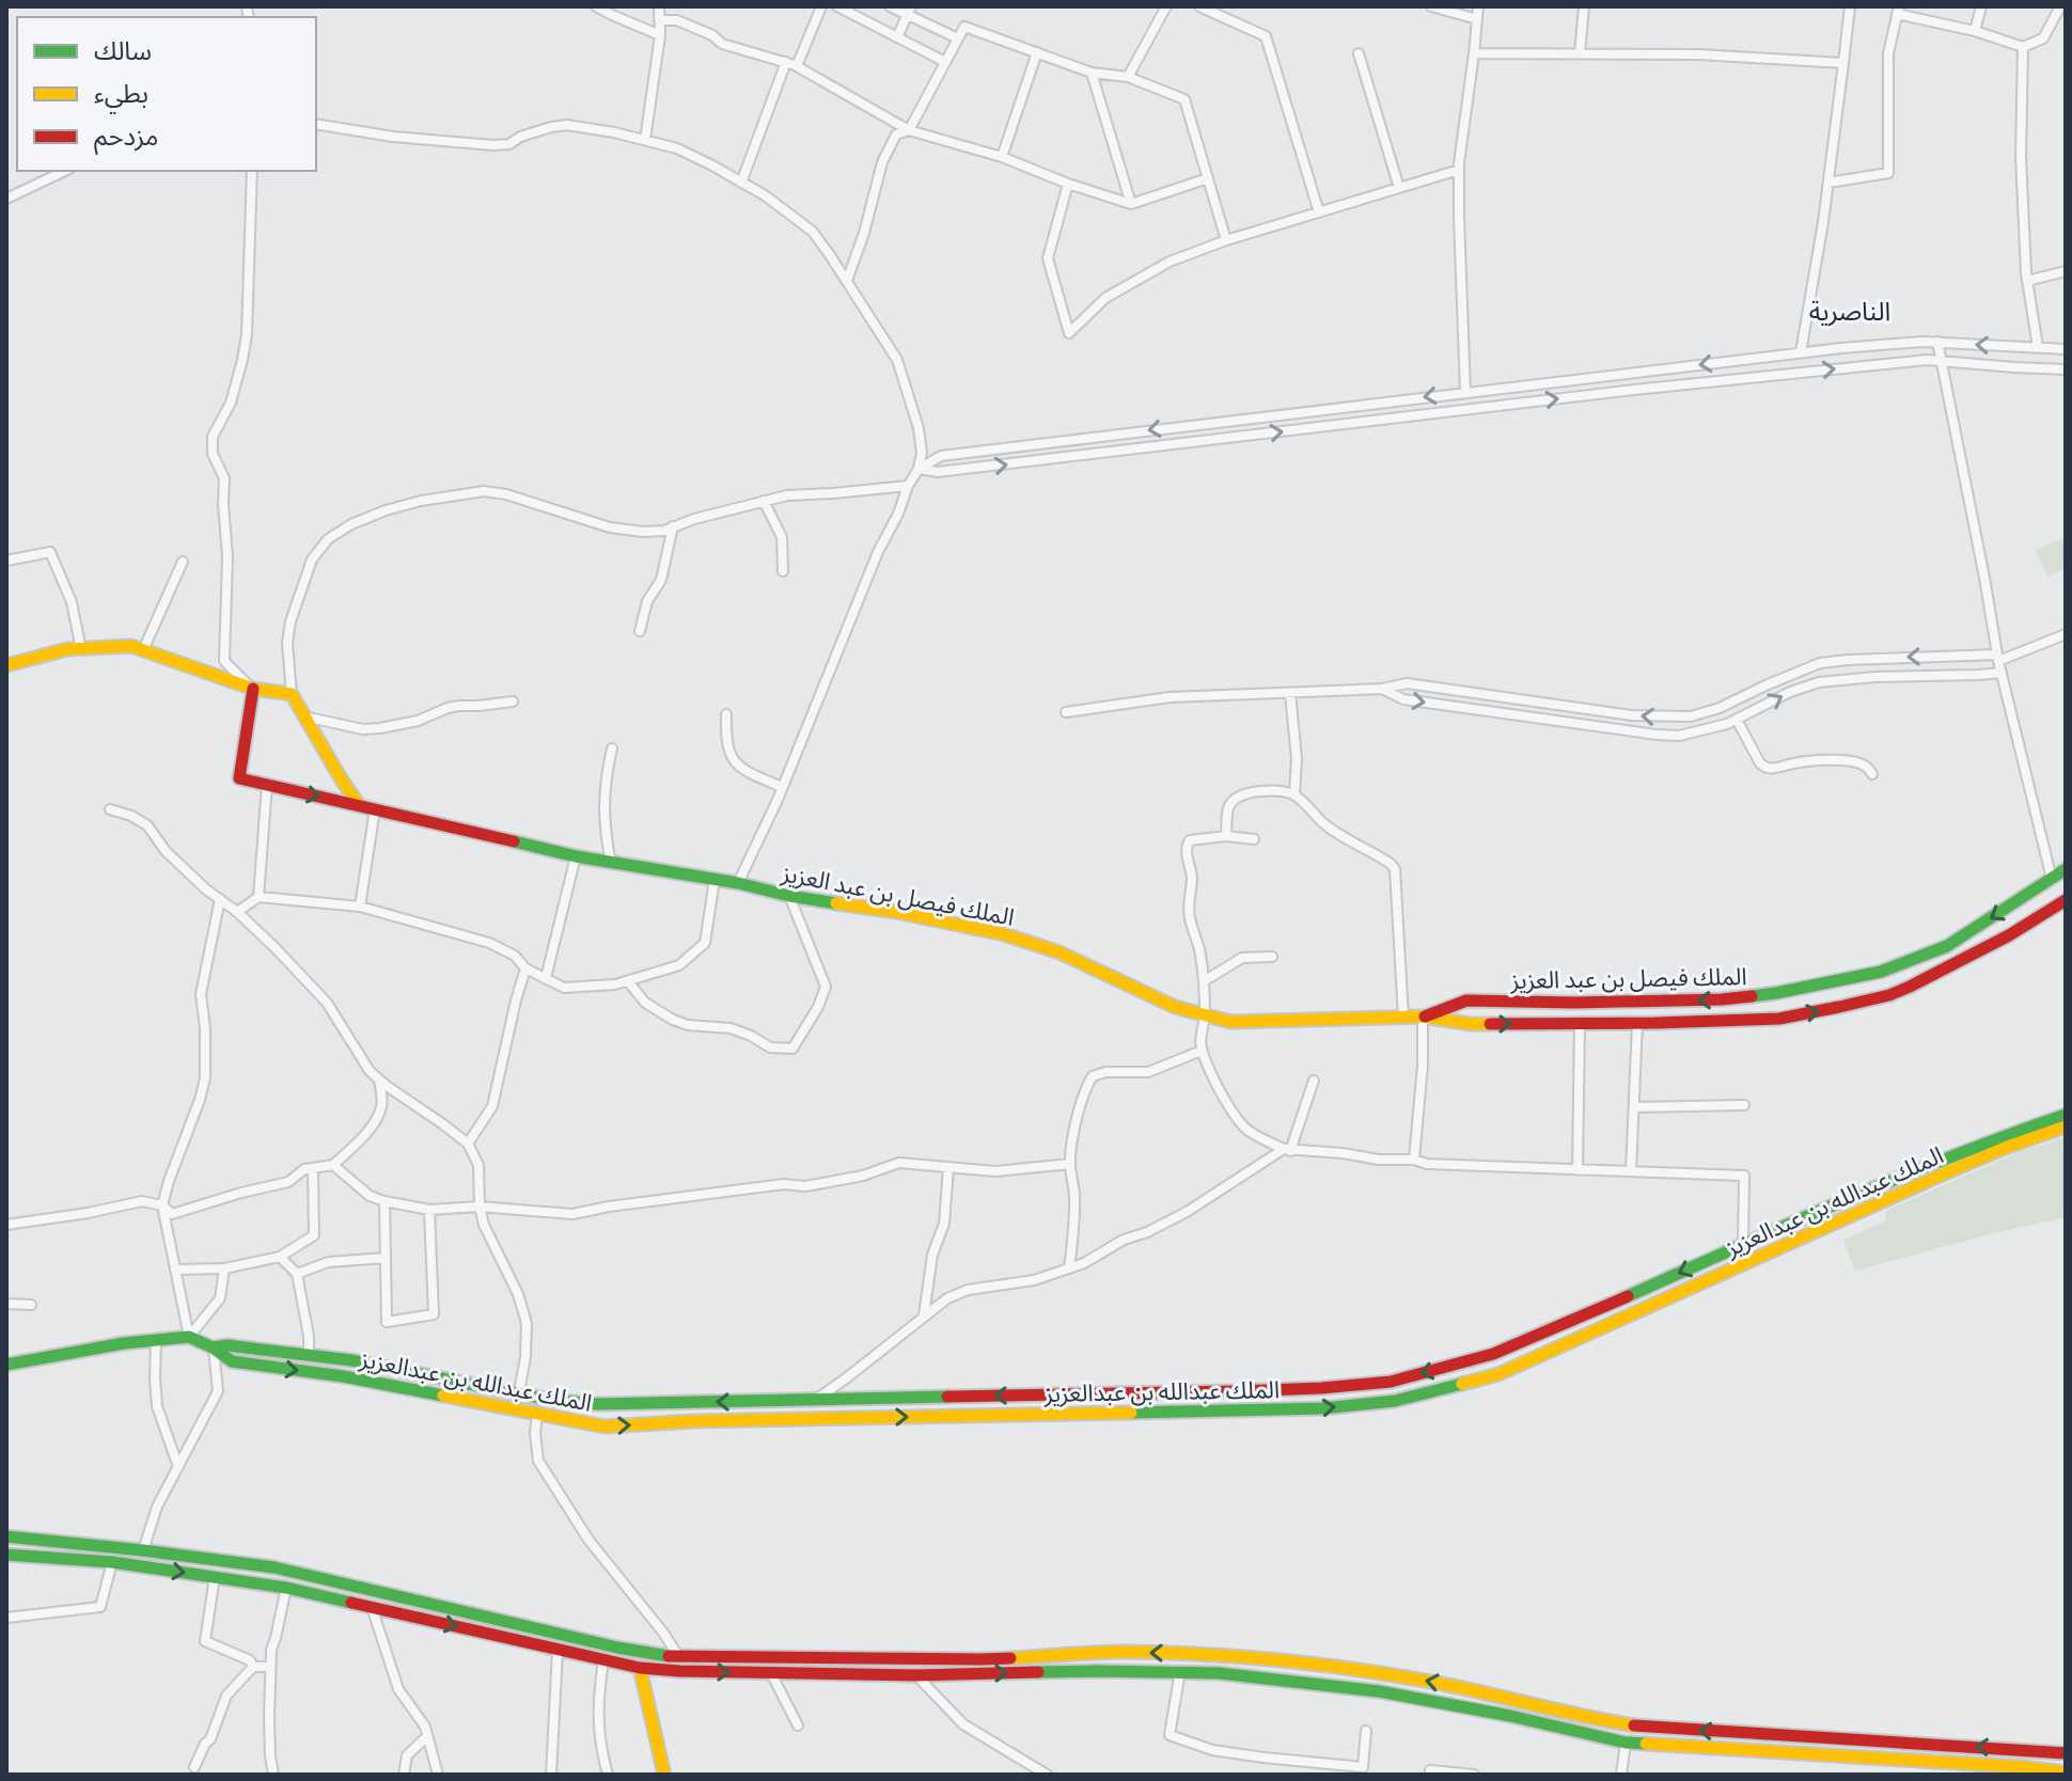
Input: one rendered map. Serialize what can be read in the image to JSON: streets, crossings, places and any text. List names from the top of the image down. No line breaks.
{"streets":{"main road":["الملك فيصل بن عبد العزيز","الملك عبدالله بن عبدالعزيز"]},"districts":["الناصرية"],"legend":["سالك","بطيء","مزدحم"]}
